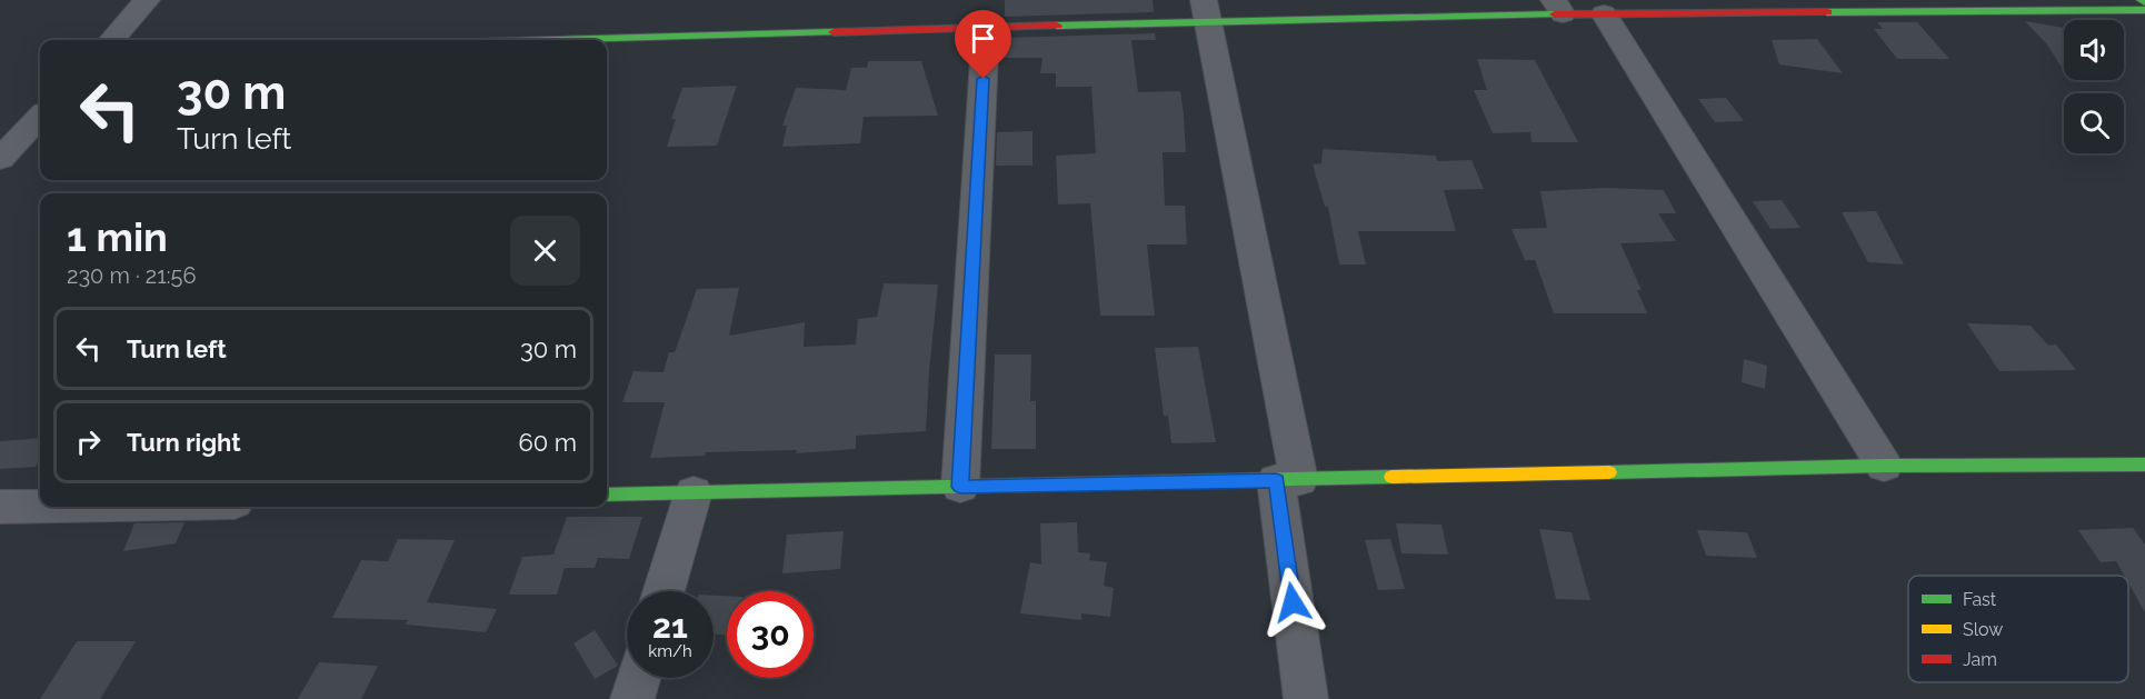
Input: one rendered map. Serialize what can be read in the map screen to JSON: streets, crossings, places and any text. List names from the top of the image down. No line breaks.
{"legend":["Fast","Slow","Jam"],"page":{"turn":["30 m","Turn left"],"heading":["1 min","230 m · 21:56"],"list":[{"name":"Turn left","value":"30 m"},{"name":"Turn right","value":"60 m"}],"speed":"21 km/h","limit":"30"}}
